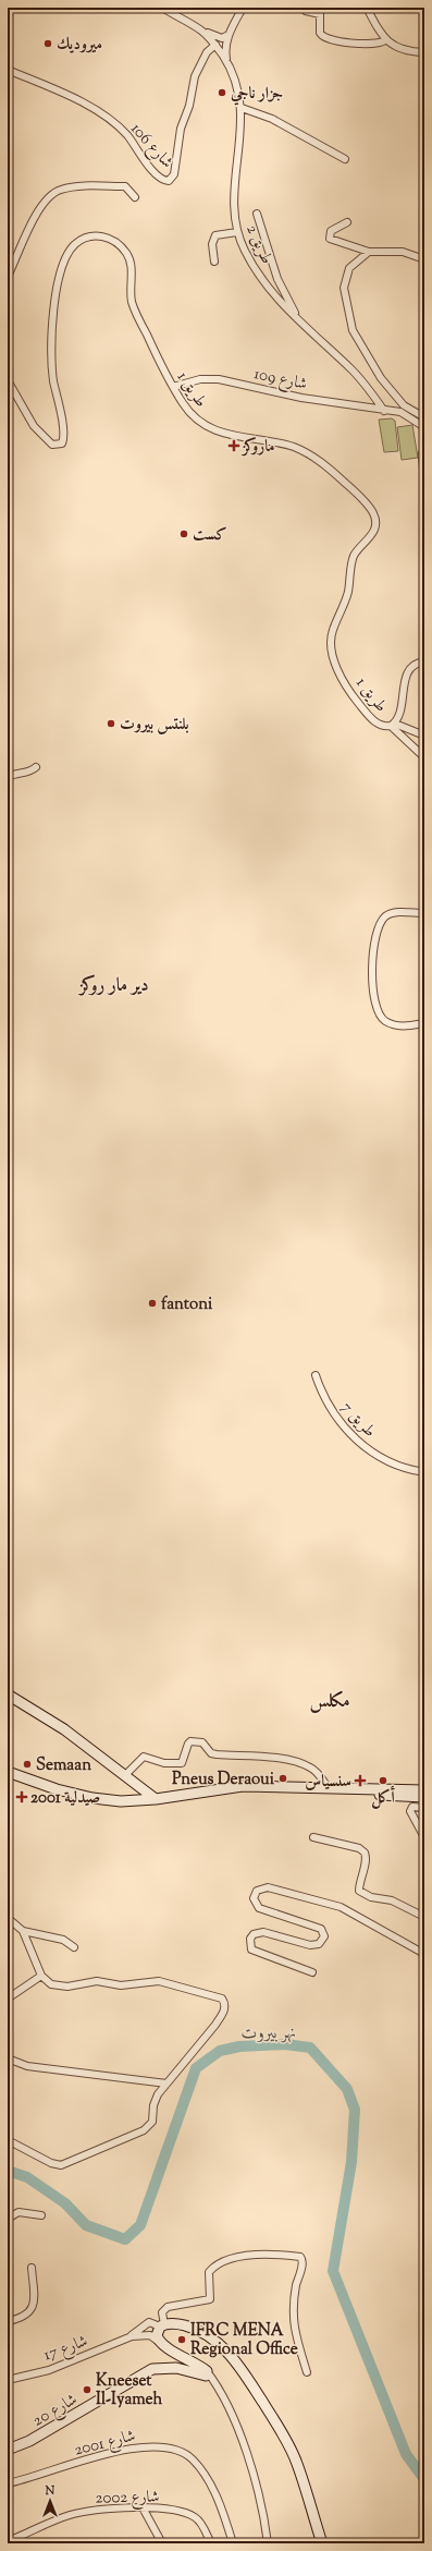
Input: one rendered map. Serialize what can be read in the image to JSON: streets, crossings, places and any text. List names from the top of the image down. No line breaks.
{"streets":{"street":["شارع 106","طريق 2","شارع 109","طريق 1","طريق 7","شارع 17","شارع 20","شارع 2001","شارع 2002"]},"crossings":[["شارع 106","طريق 2"],["طريق 2","شارع 109"],["شارع 109","طريق 1"]],"districts":["دير مار روكز","مكلس"],"water":["نهر بيروت"],"places":{"other":["ميروديك","جزار ناجي","كست","بلنتس بيروت","fantoni","Semaan","Pneus Deraoui","أكل","IFRC MENA Regional Office","Kneeset Il-Iyameh"],"health":["ماروكز","سنسياس","صيدلية 2001"]},"north":"top"}
